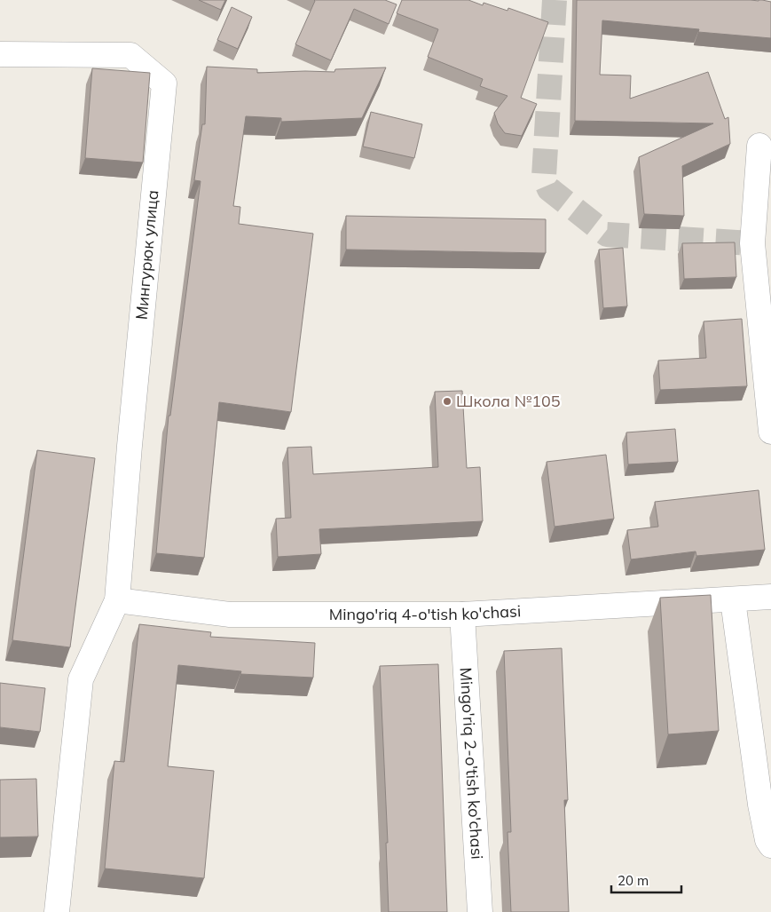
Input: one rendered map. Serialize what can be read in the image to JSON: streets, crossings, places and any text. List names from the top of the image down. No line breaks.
{"streets":{"street":["Мингурюк улица","Mingo'riq 4-o'tish ko'chasi","Mingo'riq 2-o'tish ko'chasi"]},"crossings":[["Мингурюк улица","Mingo'riq 4-o'tish ko'chasi"],["Mingo'riq 4-o'tish ko'chasi","Mingo'riq 2-o'tish ko'chasi"]],"places":["Школа №105"],"scale_bar":"20 m"}
